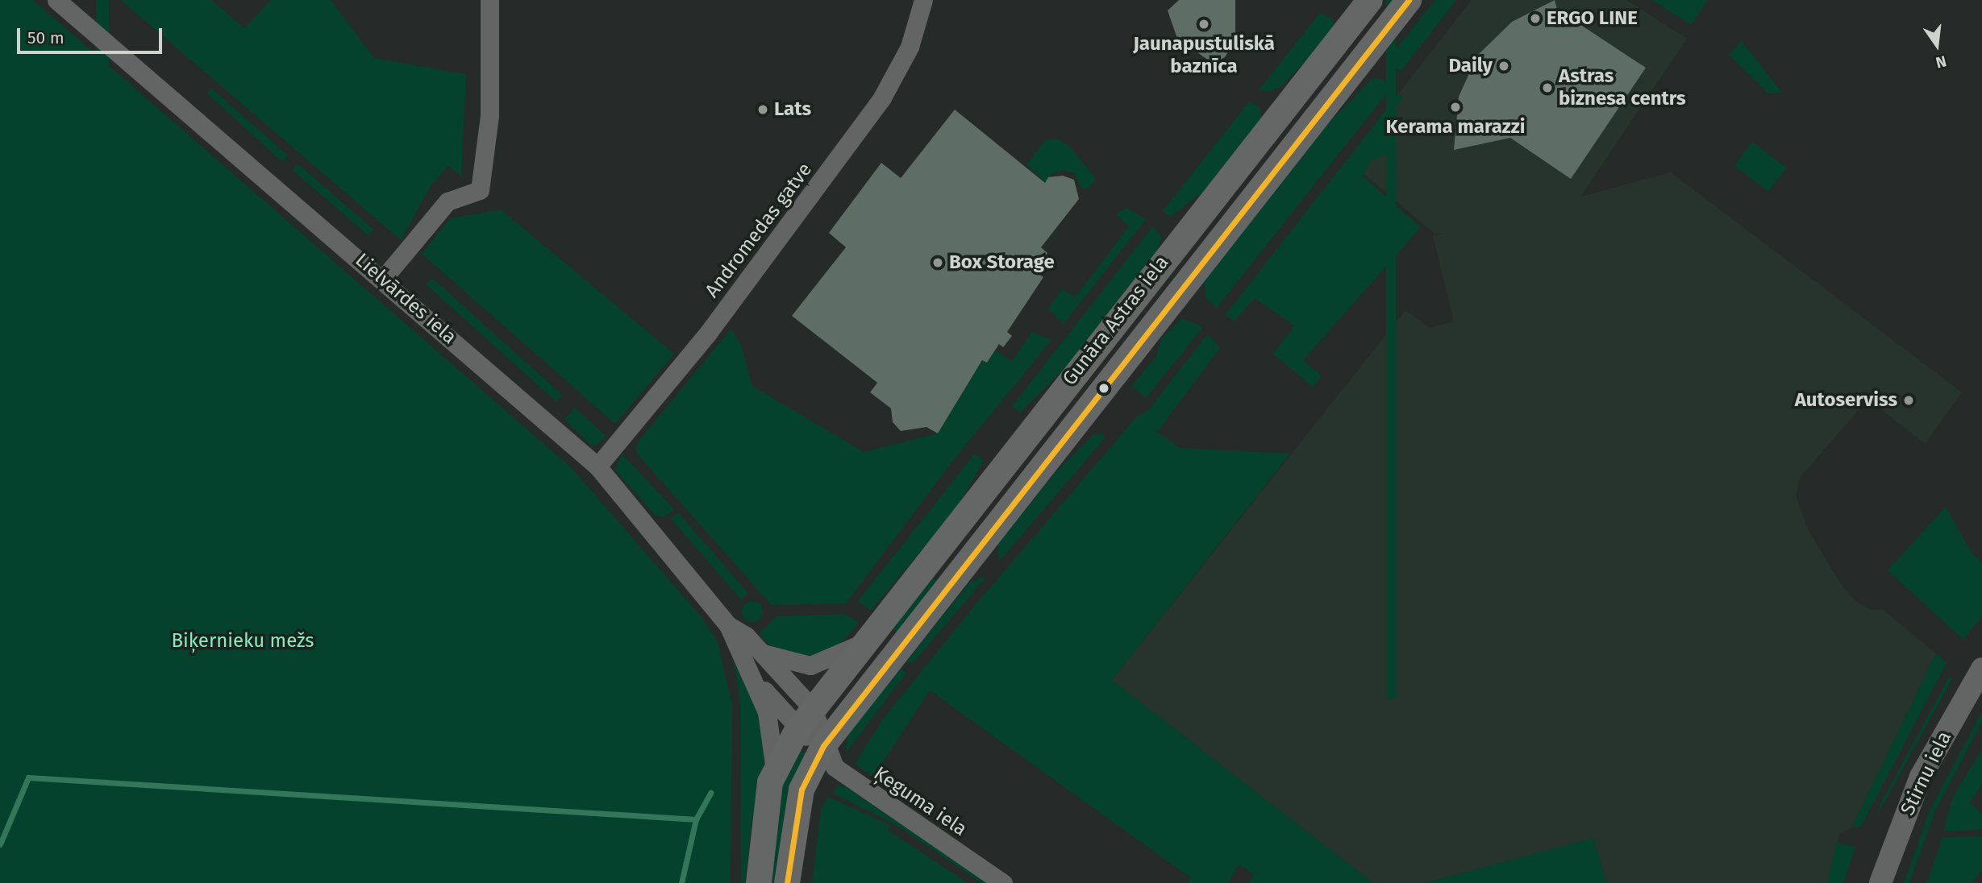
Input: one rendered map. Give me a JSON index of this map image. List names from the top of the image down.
{
  "streets": {
    "main road": ["Lielvārdes iela", "Gunāra Astras iela"],
    "street": ["Andromedas gatve", "Stirnu iela", "Ķeguma iela"]
  },
  "crossings": [
    ["Andromedas gatve", "Lielvārdes iela"],
    ["Lielvārdes iela", "Gunāra Astras iela"],
    ["Lielvārdes iela", "Ķeguma iela"],
    ["Gunāra Astras iela", "Ķeguma iela"]
  ],
  "parks": ["Biķernieku mežs"],
  "places": [
    "ERGO LINE",
    "Jaunapustuliskā baznīca",
    "Daily",
    "Astras biznesa centrs",
    "Kerama marazzi",
    "Lats",
    "Box Storage",
    "Autoserviss"
  ],
  "scale_bar": "50 m",
  "north": "bottom"
}
